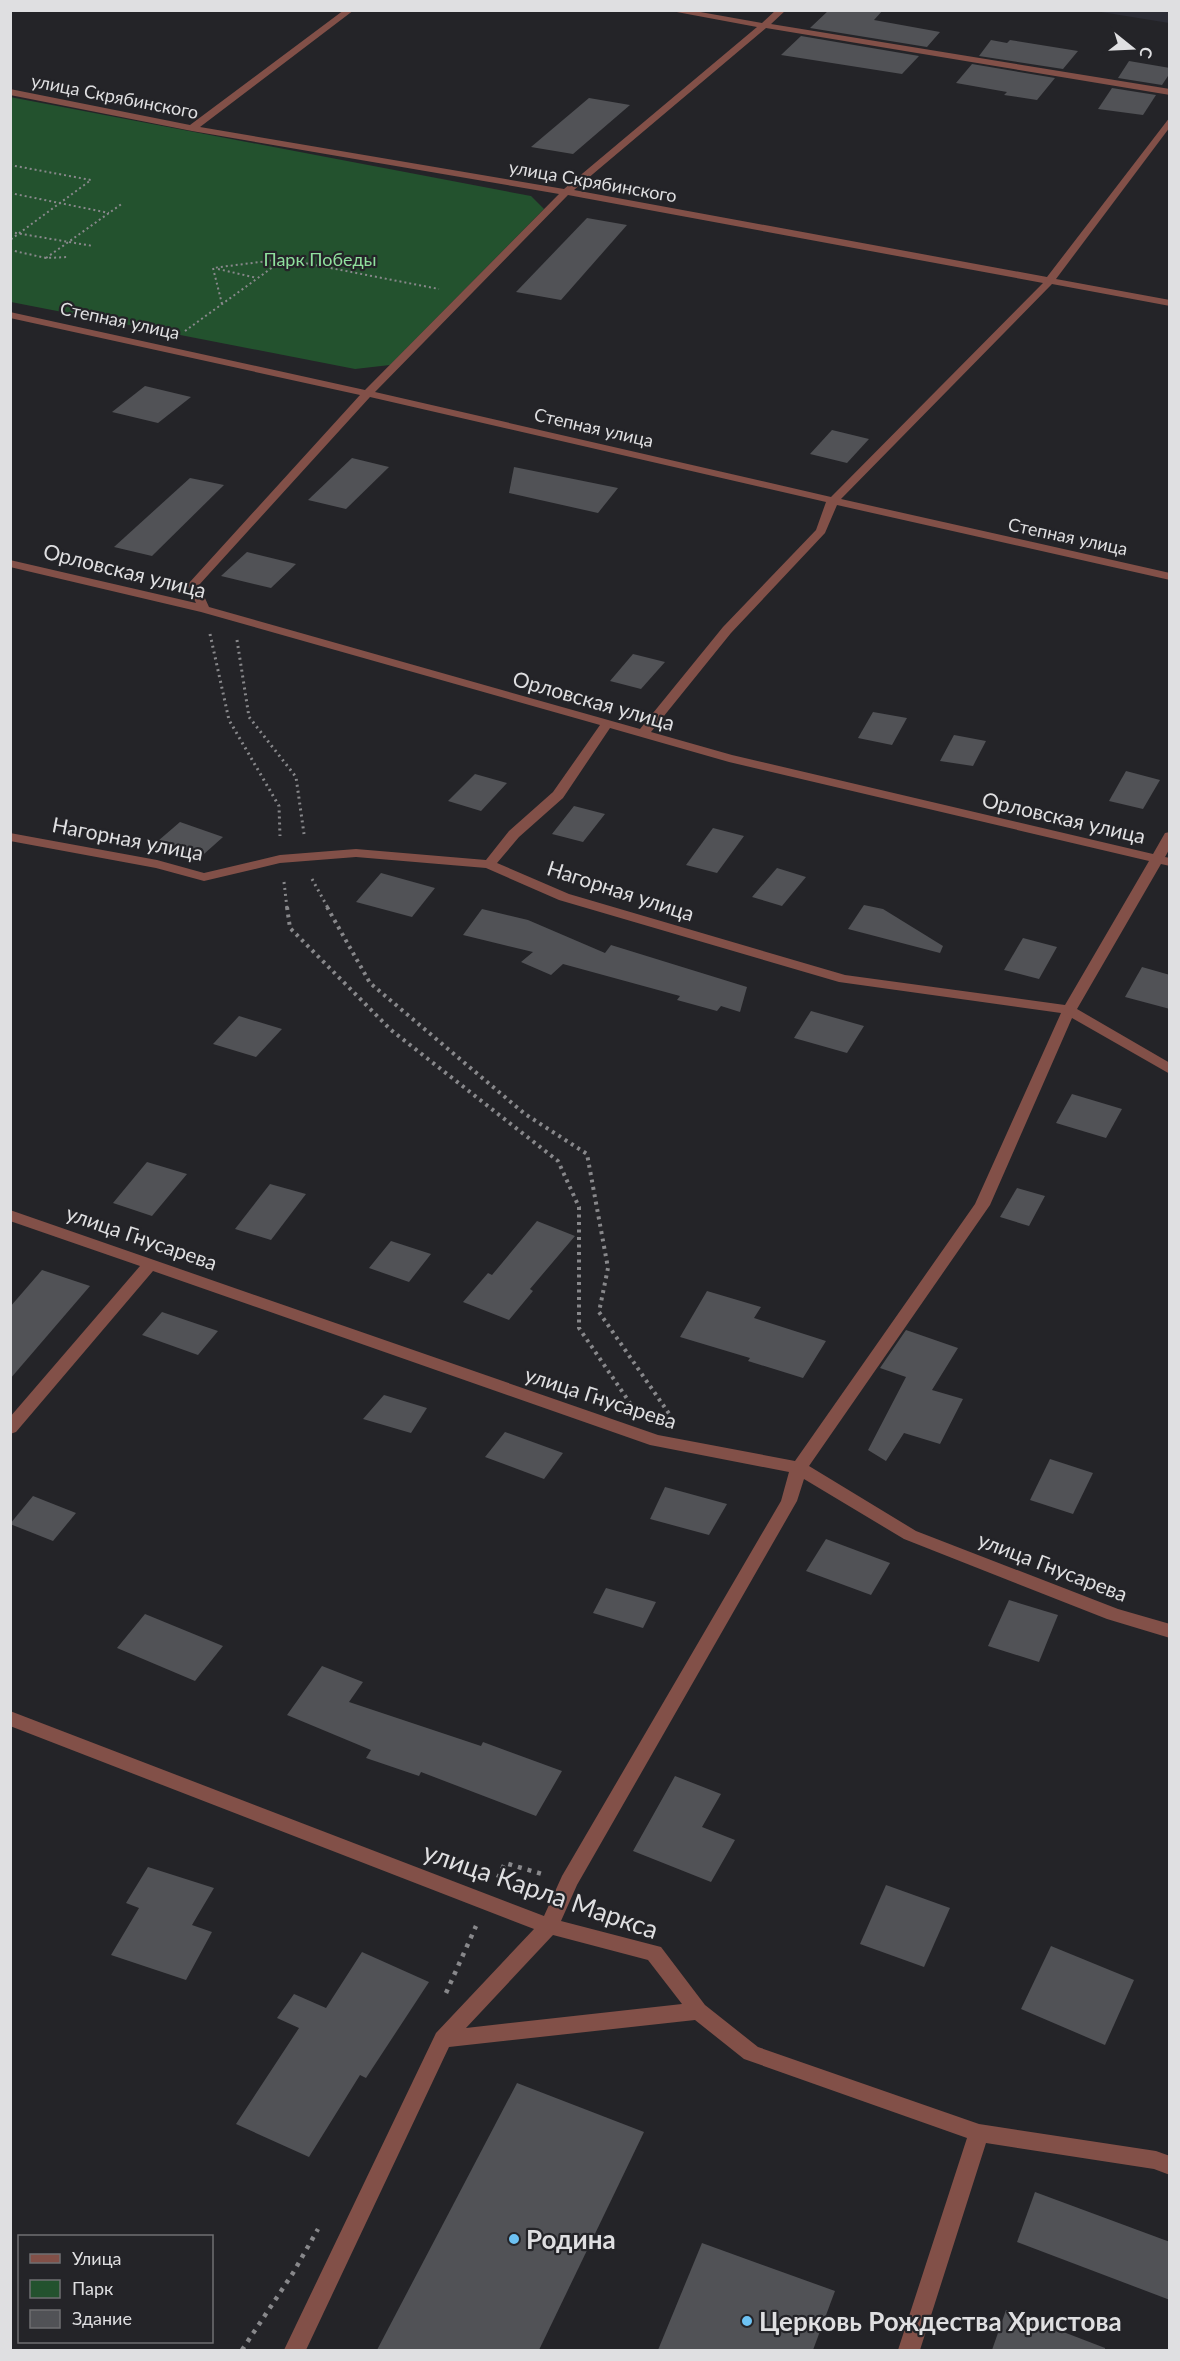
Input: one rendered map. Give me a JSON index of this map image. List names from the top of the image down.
{
  "streets": {
    "street": [
      "улица Скрябинского",
      "Степная улица",
      "Орловская улица",
      "Нагорная улица",
      "улица Гнусарева",
      "улица Карла Маркса"
    ]
  },
  "parks": ["Парк Победы"],
  "places": ["Родина", "Церковь Рождества Христова"],
  "legend": ["Улица", "Парк", "Здание"],
  "north": "right"
}
